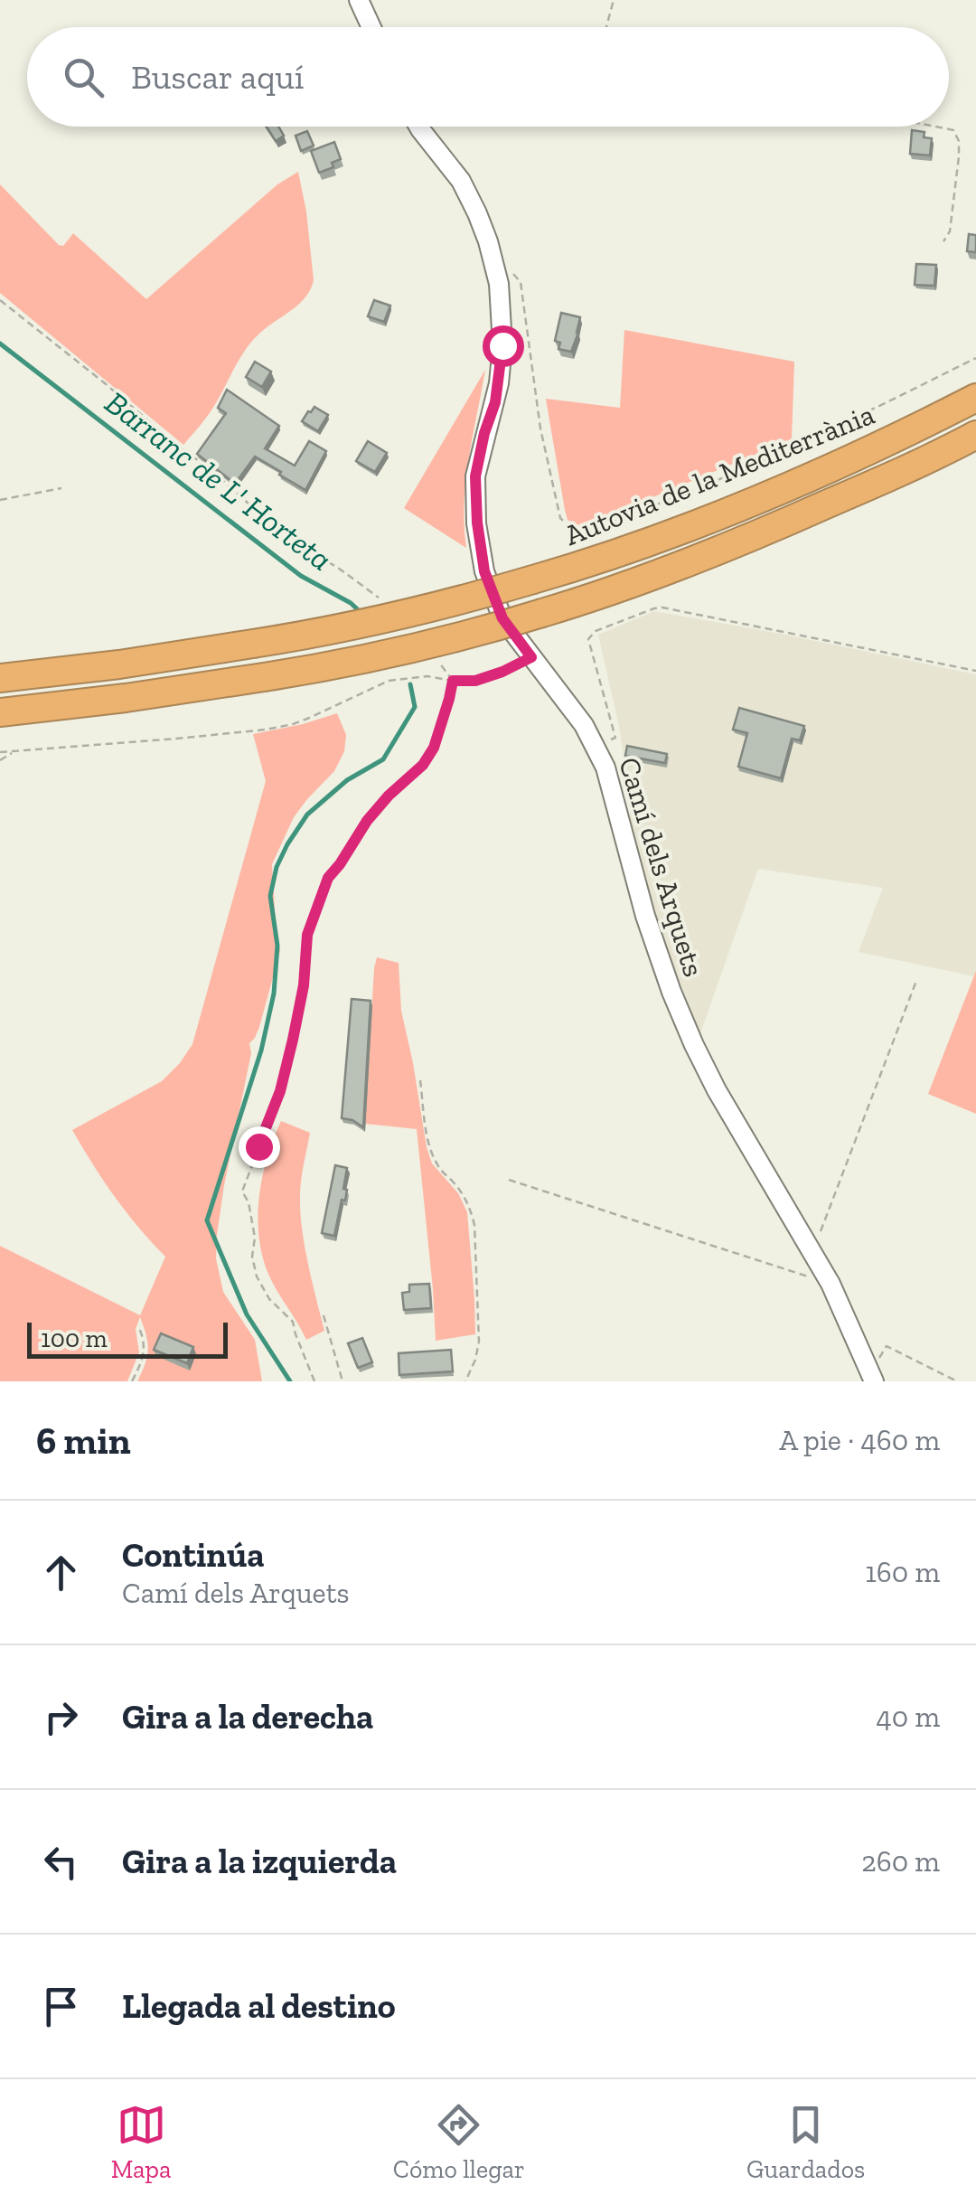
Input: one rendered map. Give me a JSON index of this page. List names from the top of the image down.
{
  "streets": {
    "highway": ["Autovia de la Mediterrània"],
    "street": ["Camí dels Arquets"]
  },
  "water": ["Barranc de L' Horteta"],
  "scale_bar": "100 m",
  "page": {
    "search": "Buscar aquí",
    "scale": "100 m",
    "heading": ["6 min", "A pie · 460 m"],
    "list": [
      ["Continúa", "Camí dels Arquets", "160 m"],
      ["Gira a la derecha", "40 m"],
      ["Gira a la izquierda", "260 m"],
      "Llegada al destino"
    ],
    "nav": ["Mapa", "Cómo llegar", "Guardados"]
  }
}
